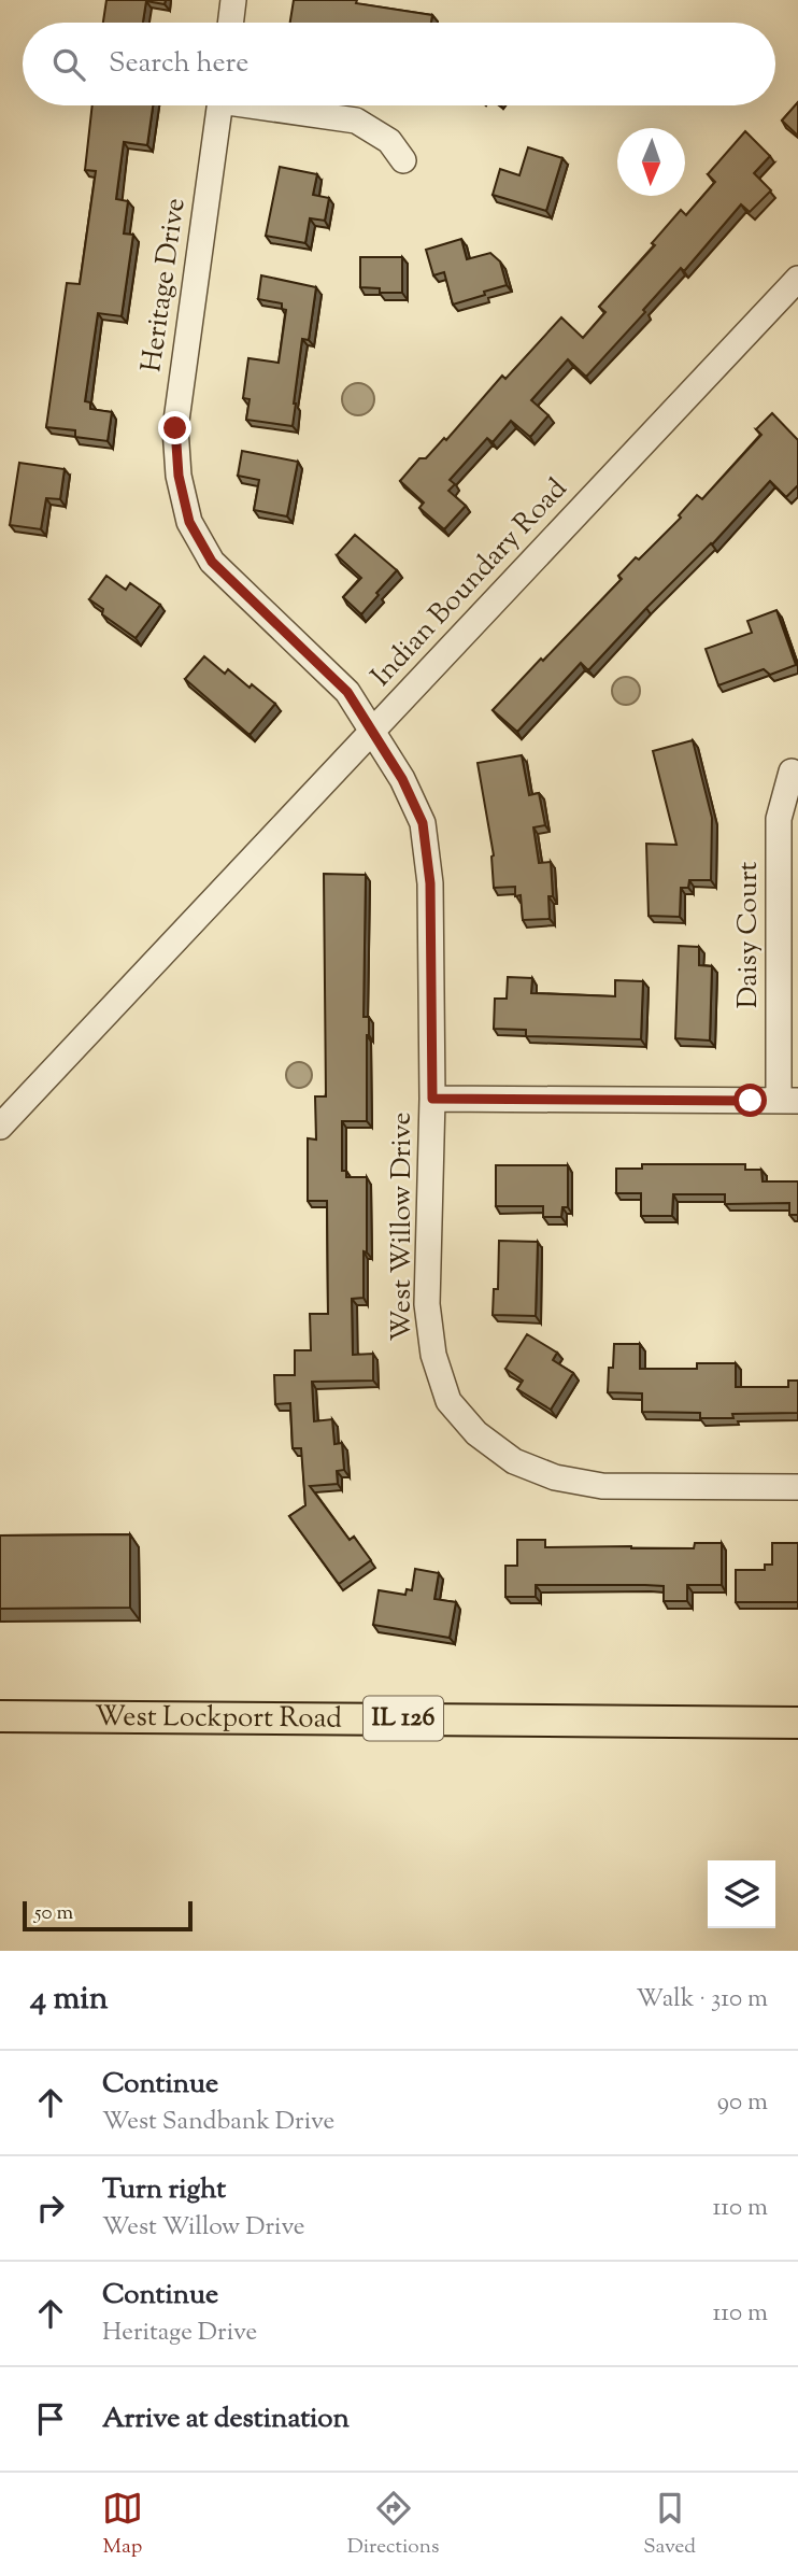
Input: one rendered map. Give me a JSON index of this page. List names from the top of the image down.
{
  "streets": {
    "main road": ["West Lockport Road", "IL 126"],
    "street": [
      "Heritage Drive",
      "Indian Boundary Road",
      "Daisy Court",
      "West Willow Drive"
    ]
  },
  "crossings": [
    ["Heritage Drive", "Indian Boundary Road"],
    ["Heritage Drive", "West Willow Drive"],
    ["Indian Boundary Road", "West Willow Drive"]
  ],
  "scale_bar": "50 m",
  "north": "bottom",
  "page": {
    "search": "Search here",
    "scale": "50 m",
    "heading": ["4 min", "Walk · 310 m"],
    "list": [
      ["Continue", "West Sandbank Drive", "90 m"],
      ["Turn right", "West Willow Drive", "110 m"],
      ["Continue", "Heritage Drive", "110 m"],
      "Arrive at destination"
    ],
    "nav": ["Map", "Directions", "Saved"]
  }
}
